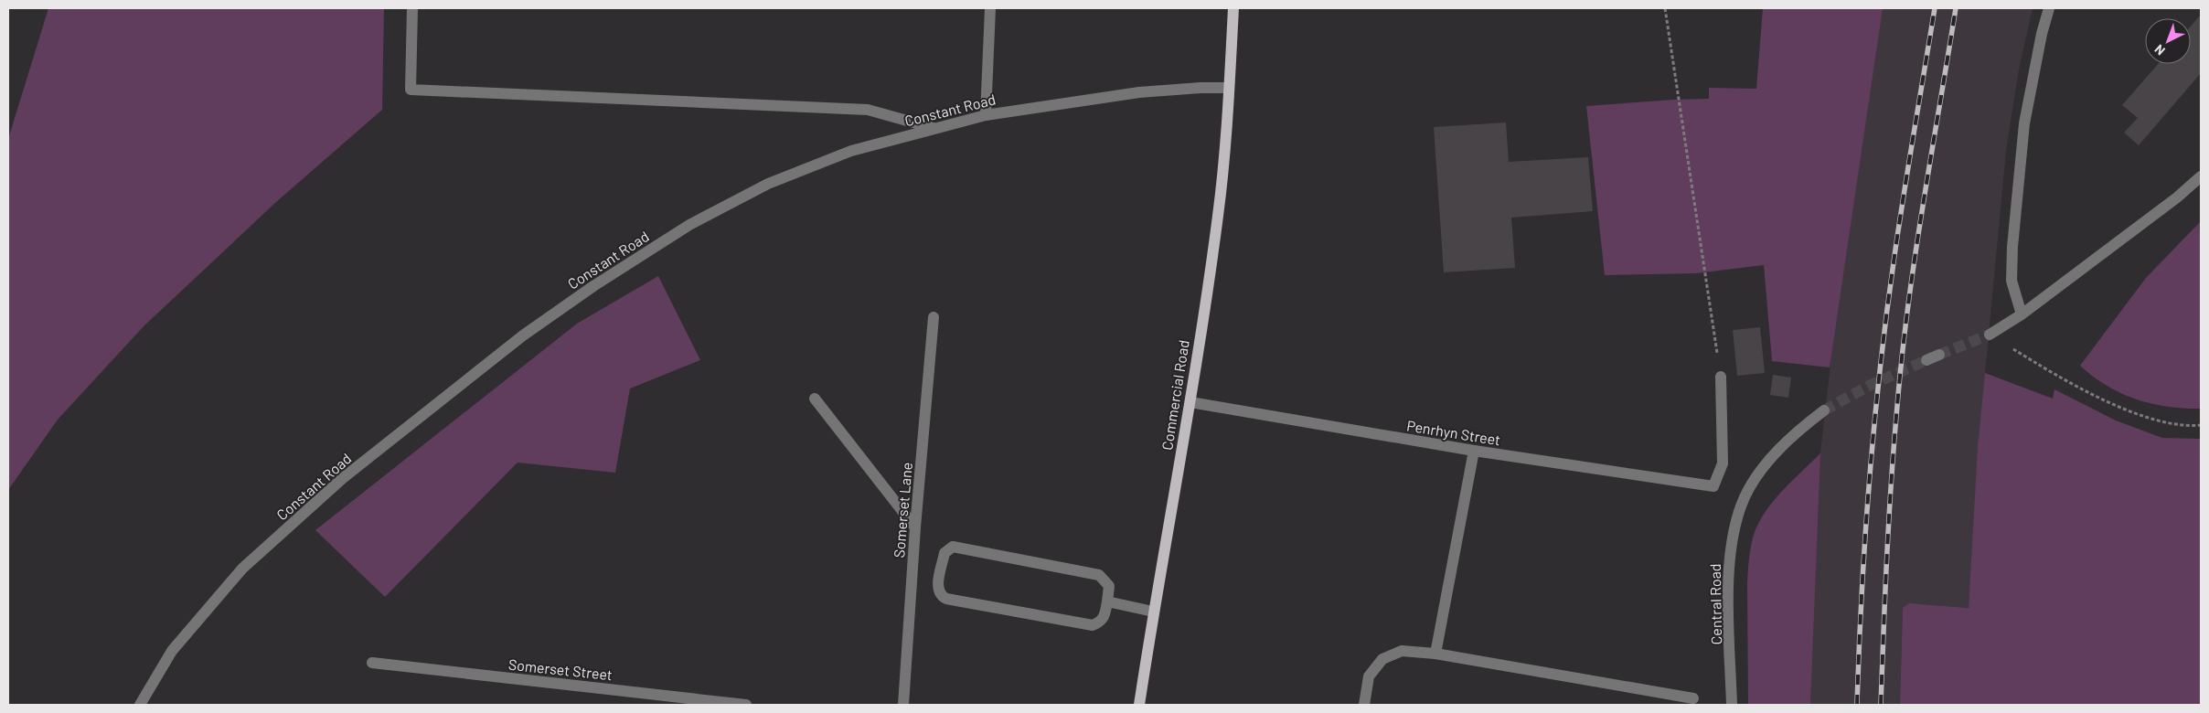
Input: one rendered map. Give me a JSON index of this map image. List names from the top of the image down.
{
  "streets": {
    "main road": ["Commercial Road"],
    "street": [
      "Constant Road",
      "Penrhyn Street",
      "Somerset Lane",
      "Central Road",
      "Somerset Street"
    ]
  },
  "crossings": [
    ["Constant Road", "Commercial Road"],
    ["Commercial Road", "Penrhyn Street"]
  ],
  "north": "bottom left"
}
